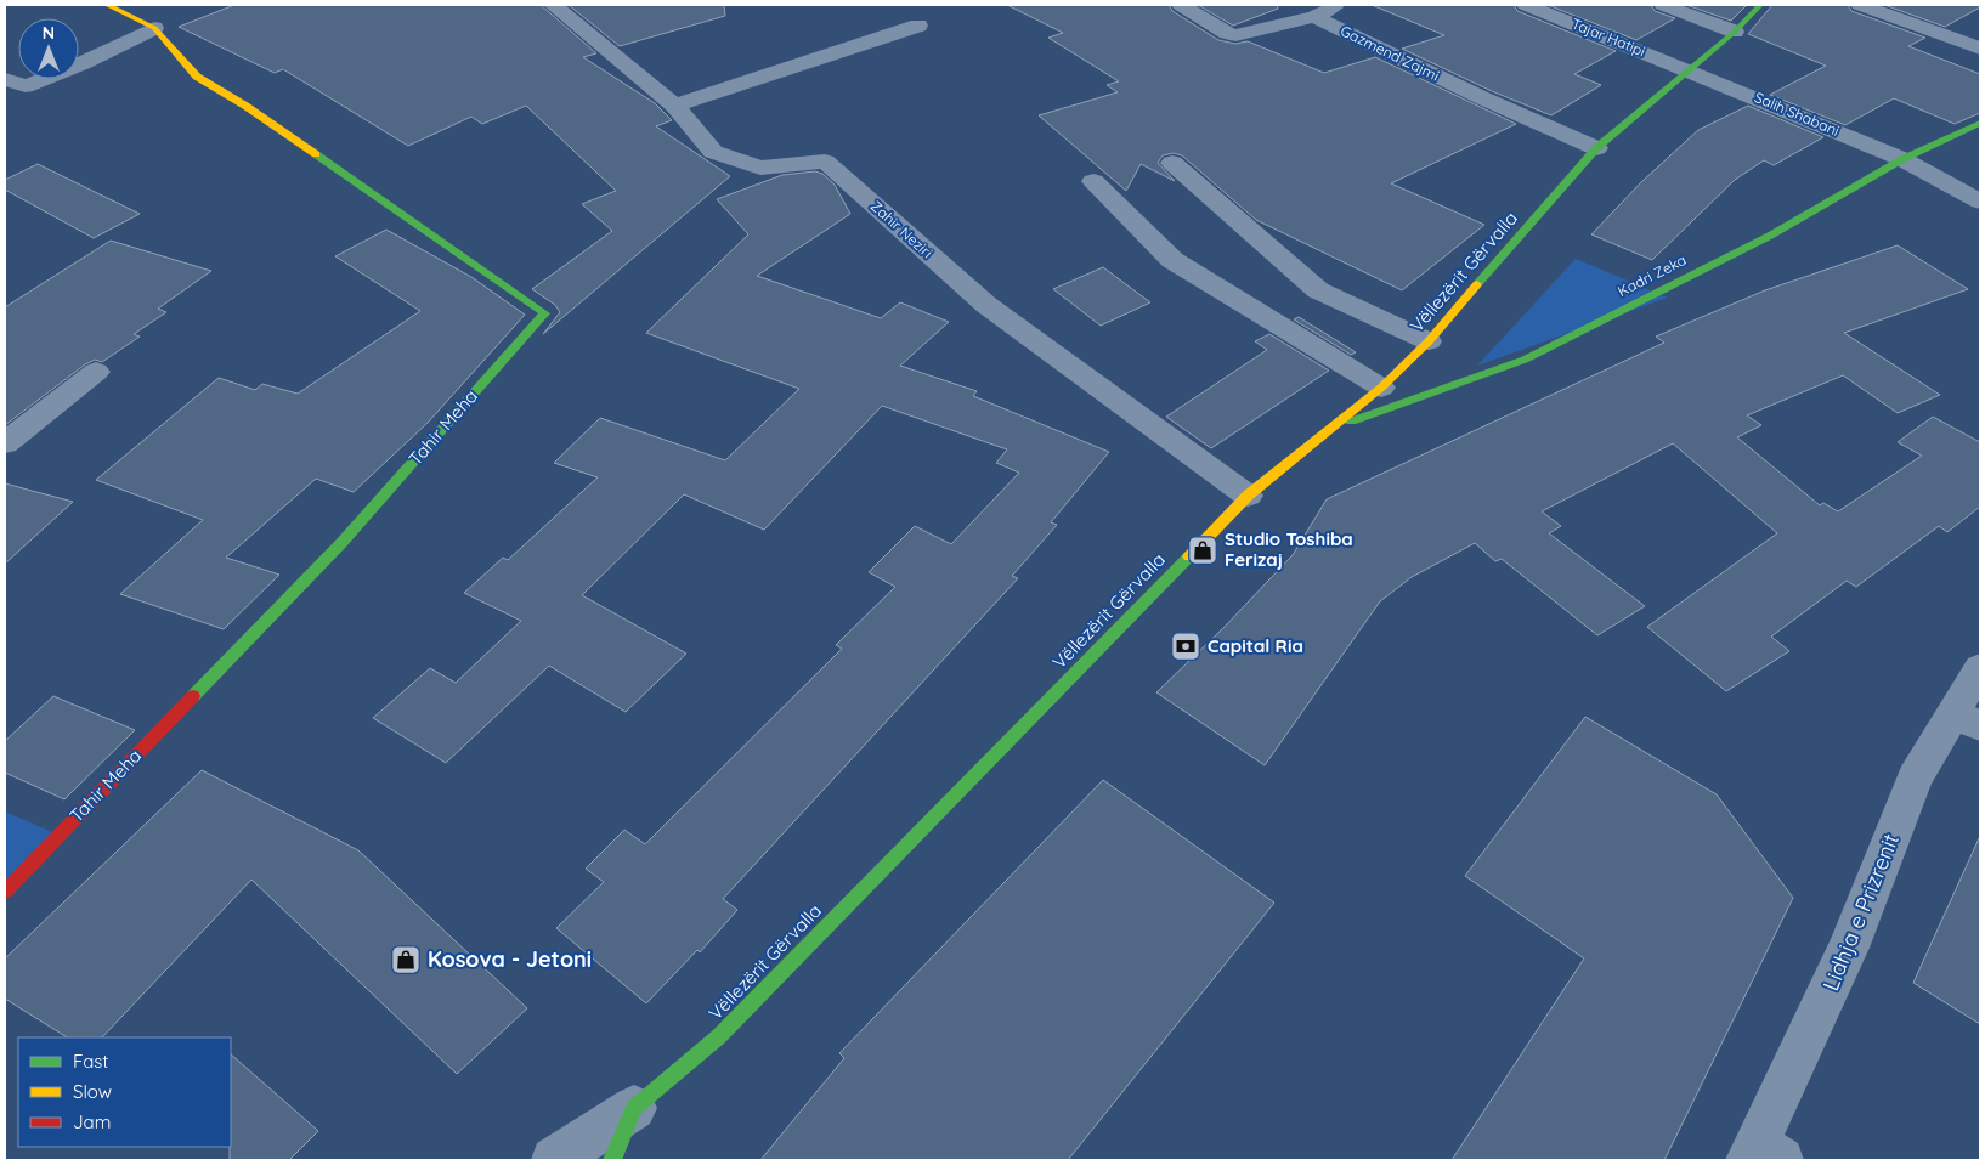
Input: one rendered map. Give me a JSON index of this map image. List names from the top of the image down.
{
  "streets": {
    "street": [
      "Tajar Hatipi",
      "Gazmend Zajmi",
      "Salih Shabani",
      "Zahir Neziri",
      "Vëllezërit Gërvalla",
      "Kadri Zeka",
      "Tahir Meha",
      "Lidhja e Prizrenit"
    ]
  },
  "crossings": [
    ["Tajar Hatipi", "Salih Shabani"],
    ["Tajar Hatipi", "Vëllezërit Gërvalla"],
    ["Gazmend Zajmi", "Vëllezërit Gërvalla"],
    ["Salih Shabani", "Vëllezërit Gërvalla"],
    ["Salih Shabani", "Kadri Zeka"],
    ["Zahir Neziri", "Vëllezërit Gërvalla"],
    ["Vëllezërit Gërvalla", "Kadri Zeka"]
  ],
  "places": {
    "shop": ["Studio Toshiba Ferizaj", "Kosova - Jetoni"],
    "bank": ["Capital Ria"]
  },
  "legend": ["Fast", "Slow", "Jam"],
  "north": "top"
}
